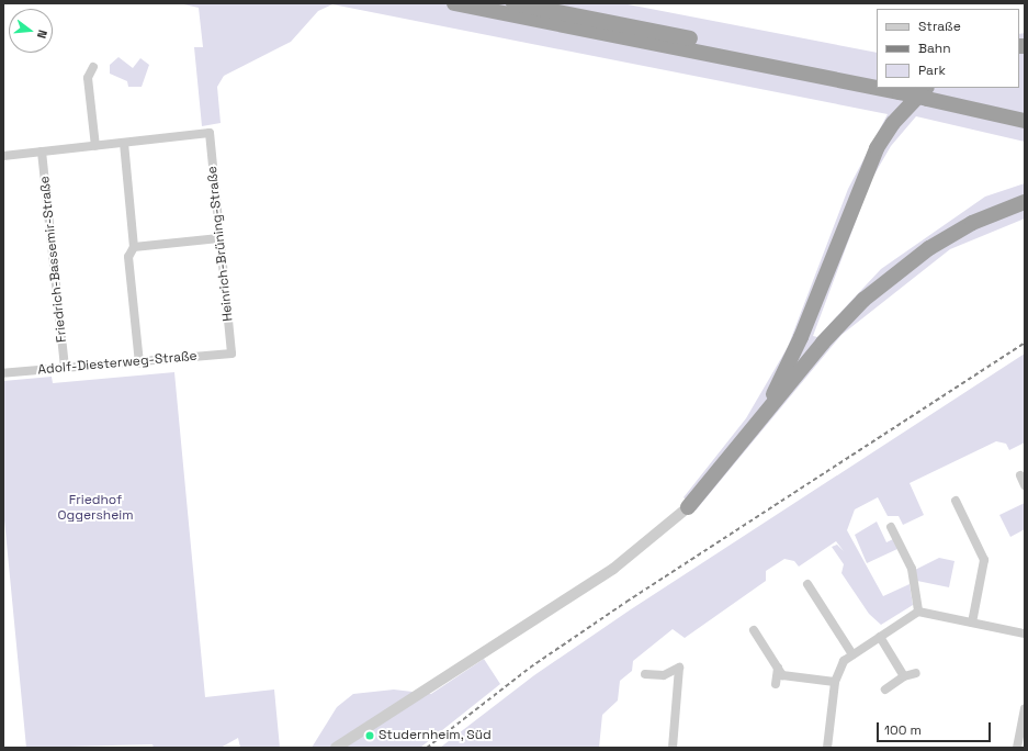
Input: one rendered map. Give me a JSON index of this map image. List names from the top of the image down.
{
  "streets": {
    "street": ["Heinrich-Brüning-Straße", "Friedrich-Bassemir-Straße", "Adolf-Diesterweg-Straße"]
  },
  "crossings": [
    ["Heinrich-Brüning-Straße", "Adolf-Diesterweg-Straße"],
    ["Friedrich-Bassemir-Straße", "Adolf-Diesterweg-Straße"]
  ],
  "parks": ["Friedhof Oggersheim"],
  "places": ["Studernheim, Süd"],
  "legend": ["Straße", "Bahn", "Park"],
  "scale_bar": "100 m",
  "north": "right"
}
